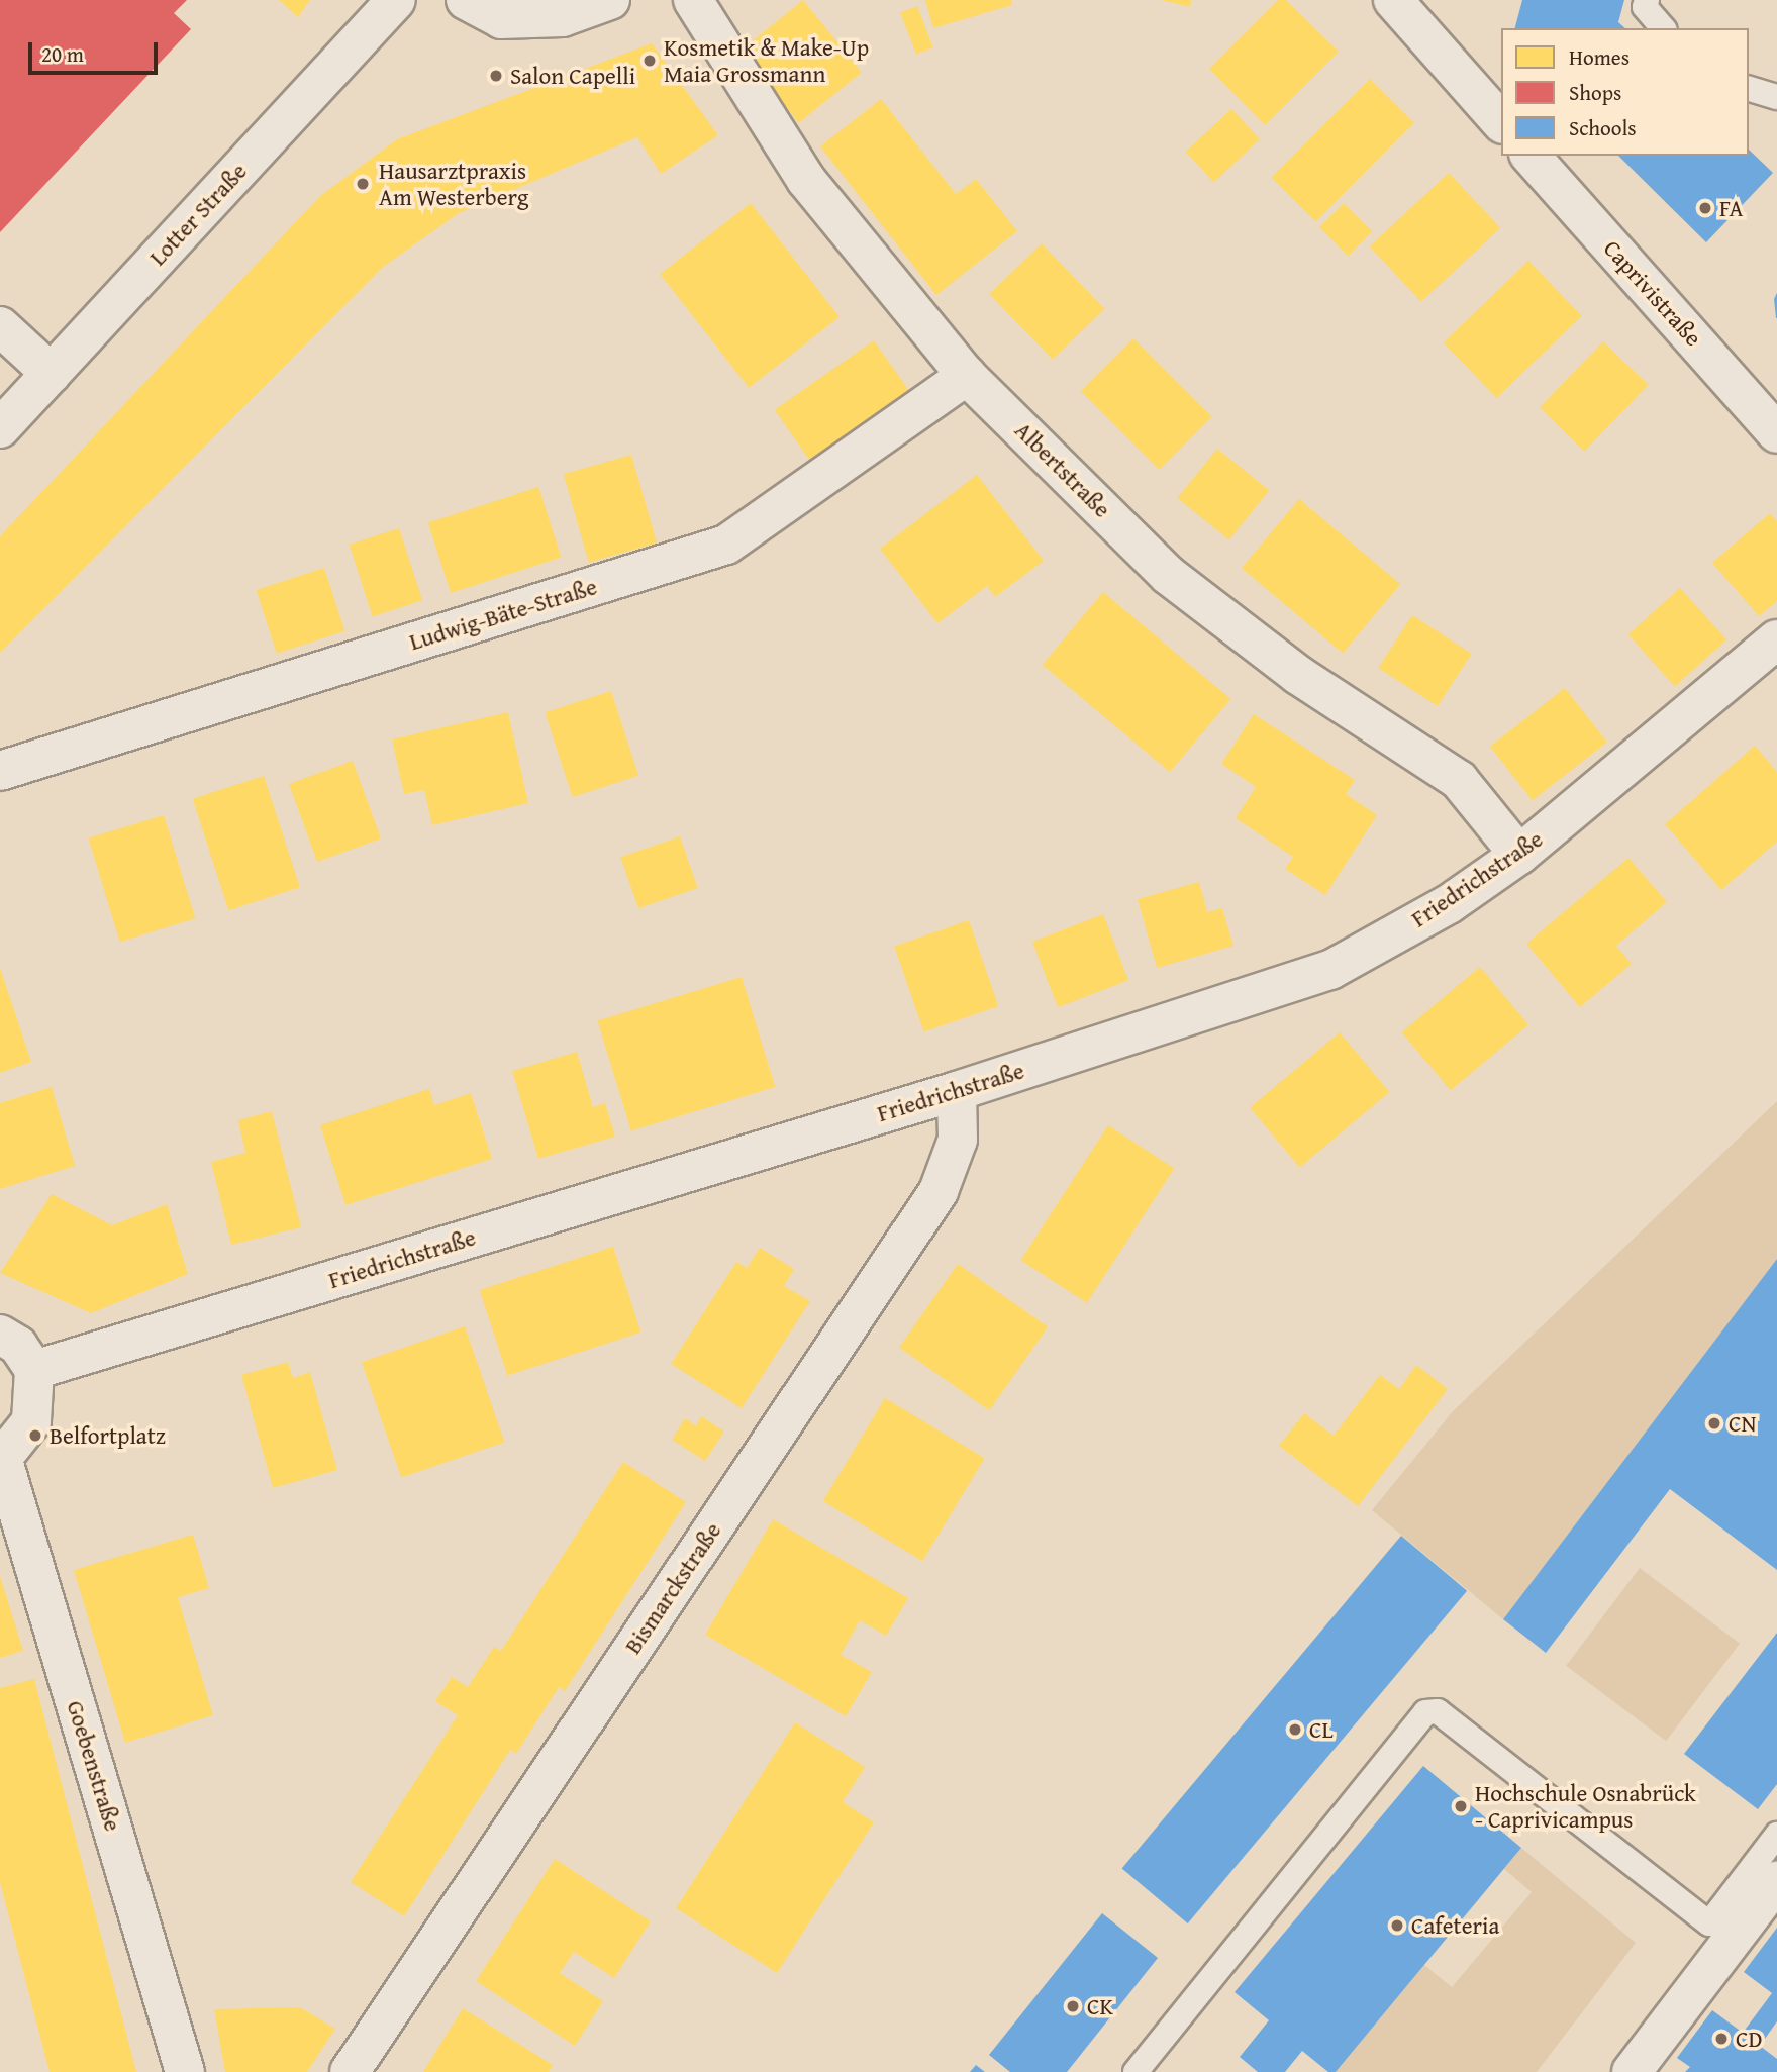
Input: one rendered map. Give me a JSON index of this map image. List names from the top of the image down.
{
  "streets": {
    "street": [
      "Lotter Straße",
      "Caprivistraße",
      "Albertstraße",
      "Ludwig-Bäte-Straße",
      "Friedrichstraße",
      "Bismarckstraße",
      "Goebenstraße"
    ]
  },
  "crossings": [
    ["Albertstraße", "Ludwig-Bäte-Straße"],
    ["Albertstraße", "Friedrichstraße"],
    ["Friedrichstraße", "Bismarckstraße"]
  ],
  "places": [
    "Kosmetik & Make-Up Maia Grossmann",
    "Salon Capelli",
    "Hausarztpraxis Am Westerberg",
    "FA",
    "CN",
    "Belfortplatz",
    "CL",
    "Hochschule Osnabrück - Caprivicampus",
    "Cafeteria",
    "CK",
    "CD"
  ],
  "legend": ["Homes", "Shops", "Schools"],
  "scale_bar": "20 m"
}
